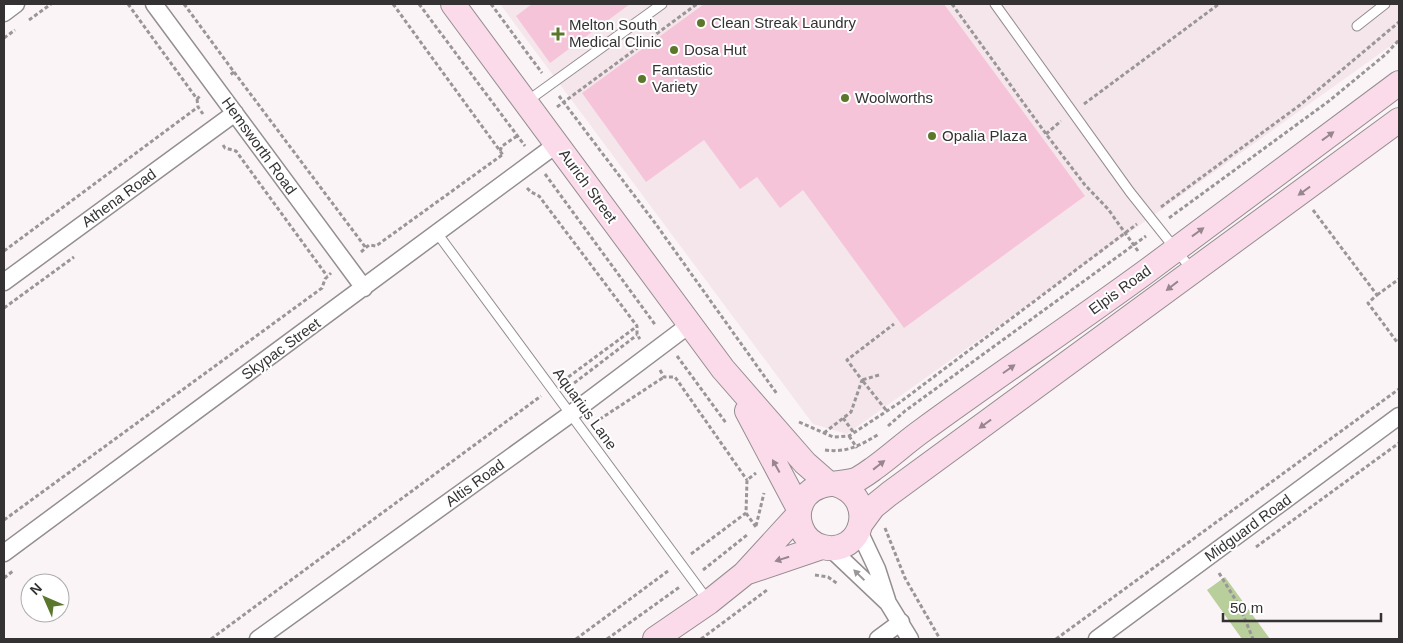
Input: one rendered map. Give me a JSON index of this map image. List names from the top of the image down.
{
  "streets": {
    "street": [
      "Hemsworth Road",
      "Aurich Street",
      "Athena Road",
      "Elpis Road",
      "Skypac Street",
      "Altis Road",
      "Midguard Road"
    ],
    "lane": ["Aquarius Lane"]
  },
  "crossings": [
    ["Hemsworth Road", "Athena Road"],
    ["Hemsworth Road", "Skypac Street"],
    ["Aurich Street", "Elpis Road"],
    ["Aurich Street", "Skypac Street"],
    ["Aurich Street", "Altis Road"],
    ["Skypac Street", "Aquarius Lane"],
    ["Aquarius Lane", "Altis Road"]
  ],
  "places": {
    "other": [
      "Clean Streak Laundry",
      "Dosa Hut",
      "Fantastic Variety",
      "Woolworths",
      "Opalia Plaza"
    ],
    "health": ["Melton South Medical Clinic"]
  },
  "scale_bar": "50 m",
  "north": "top left"
}
